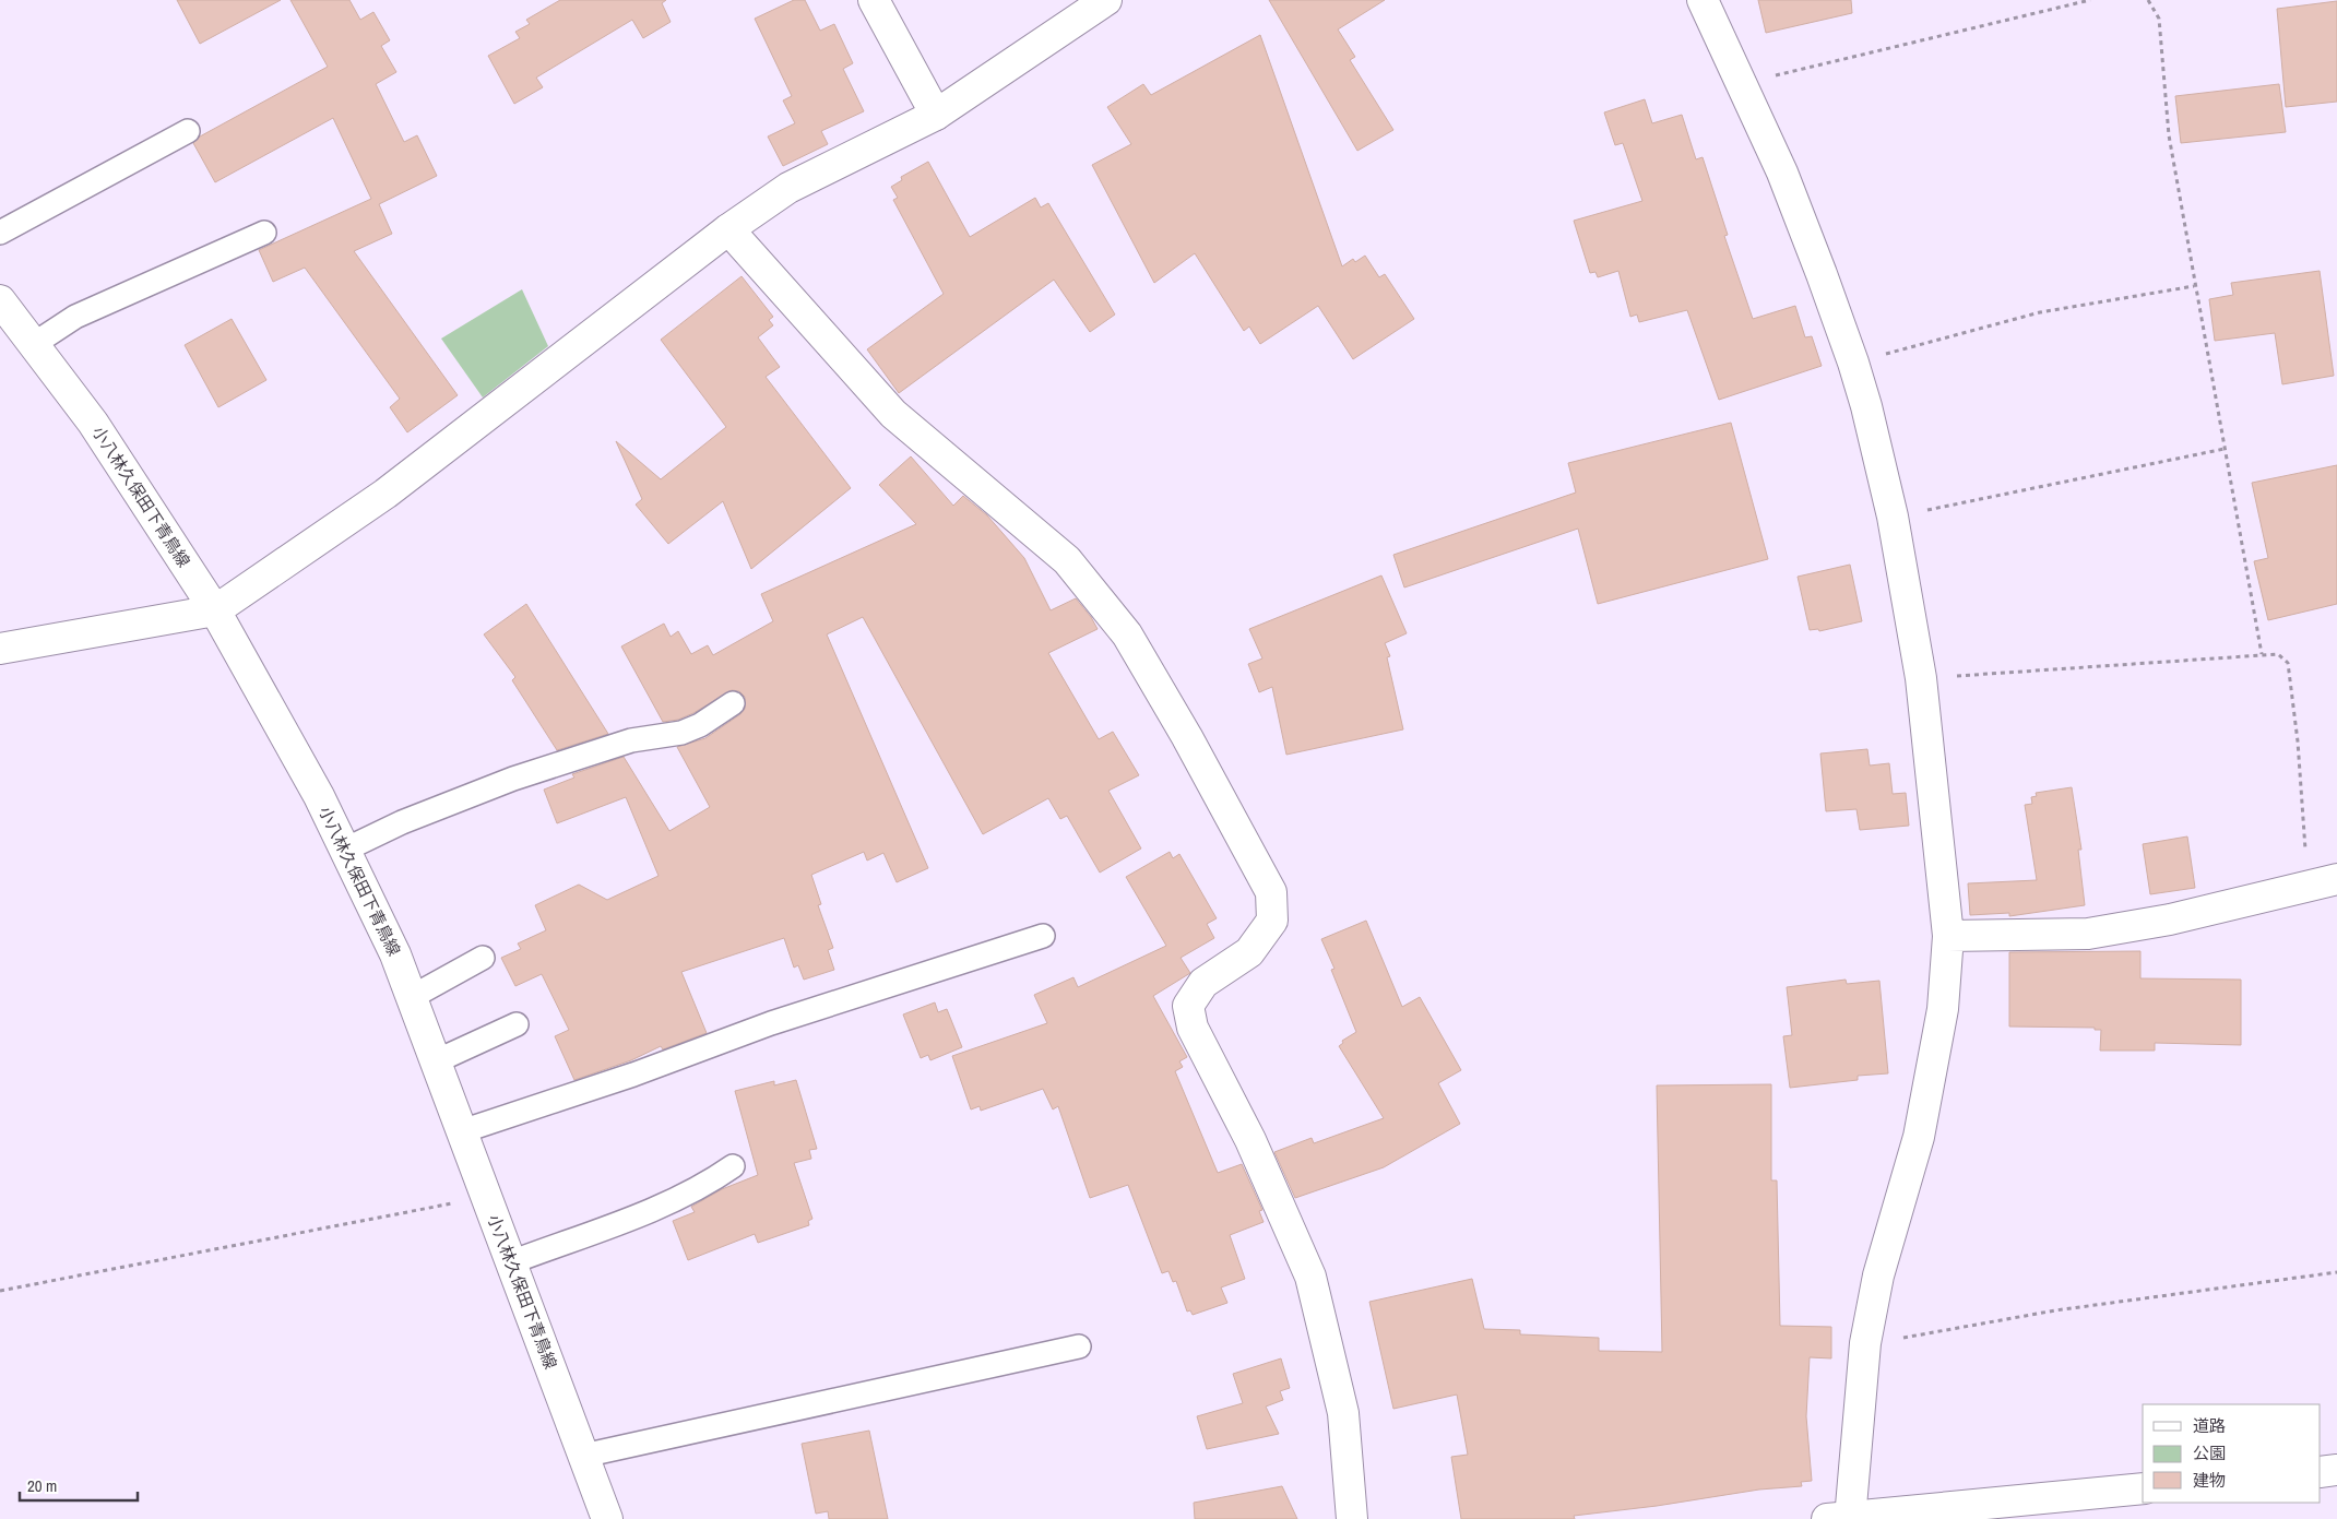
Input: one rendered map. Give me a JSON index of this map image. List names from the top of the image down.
{
  "streets": {
    "street": ["小八林久保田下青鳥線"]
  },
  "legend": ["道路", "公園", "建物"],
  "scale_bar": "20 m"
}
